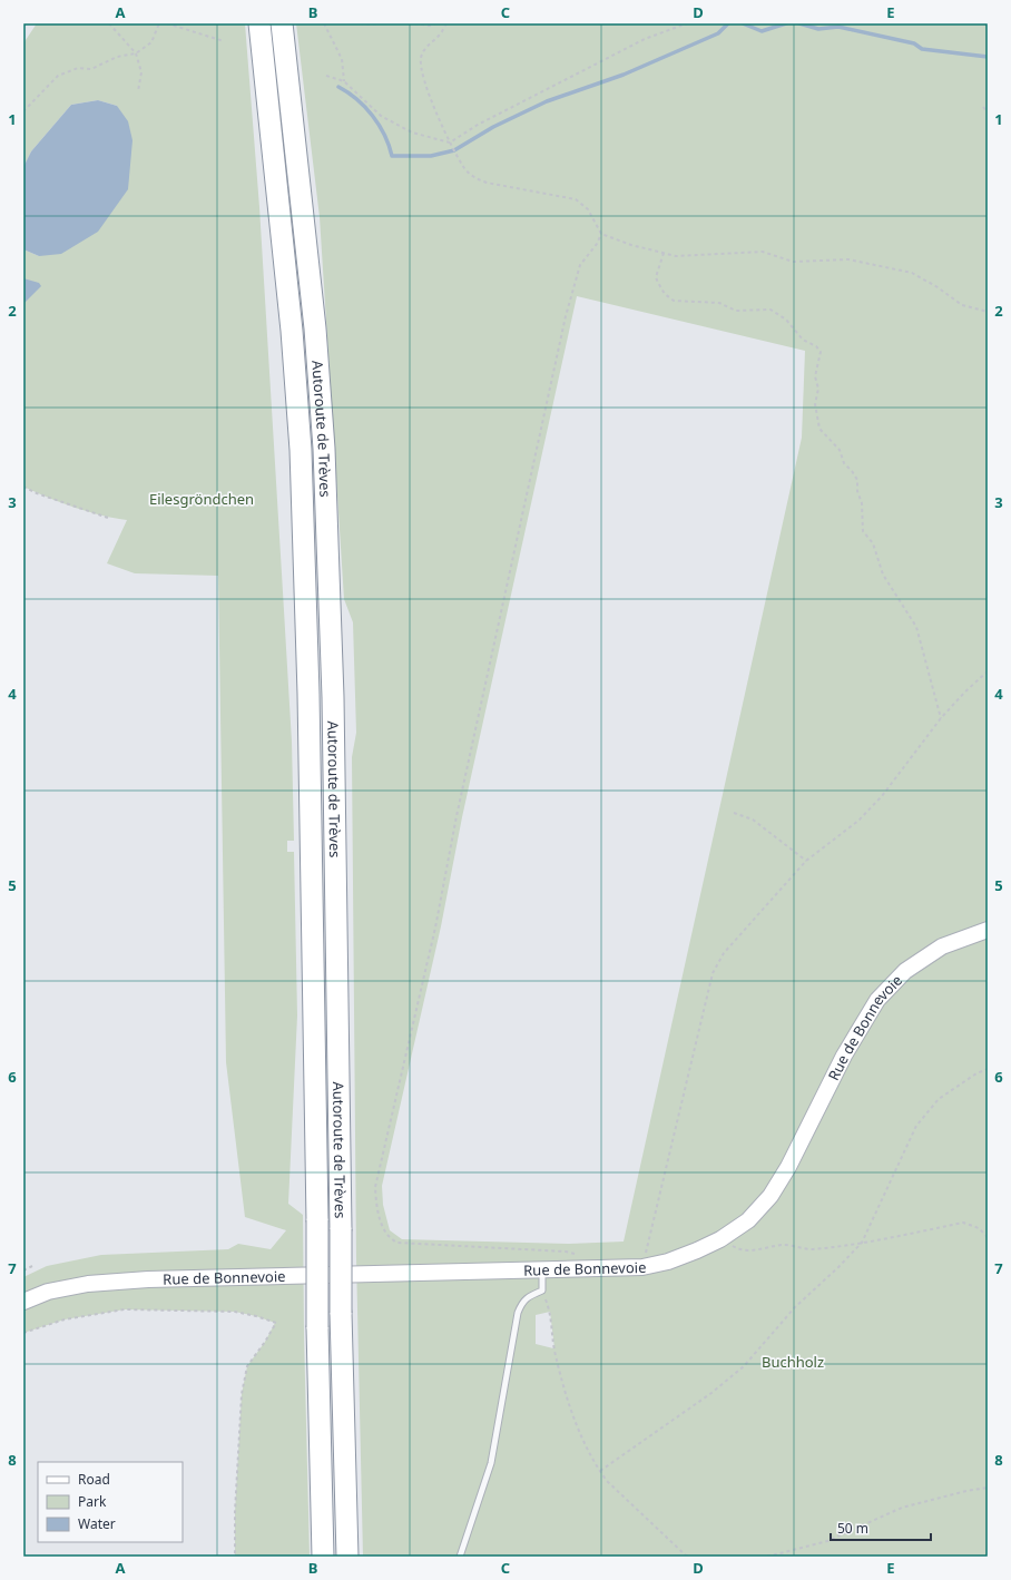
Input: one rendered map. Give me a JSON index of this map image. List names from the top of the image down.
{
  "streets": {
    "highway": ["Autoroute de Trèves"],
    "main road": ["Rue de Bonnevoie"]
  },
  "parks": ["Eilesgröndchen", "Buchholz"],
  "legend": ["Road", "Park", "Water"],
  "scale_bar": "50 m",
  "grid": {
    "columns": [
      "A",
      "B",
      "C",
      "D",
      "E"
    ],
    "rows": [
      "1",
      "2",
      "3",
      "4",
      "5",
      "6",
      "7",
      "8"
    ]
  }
}
